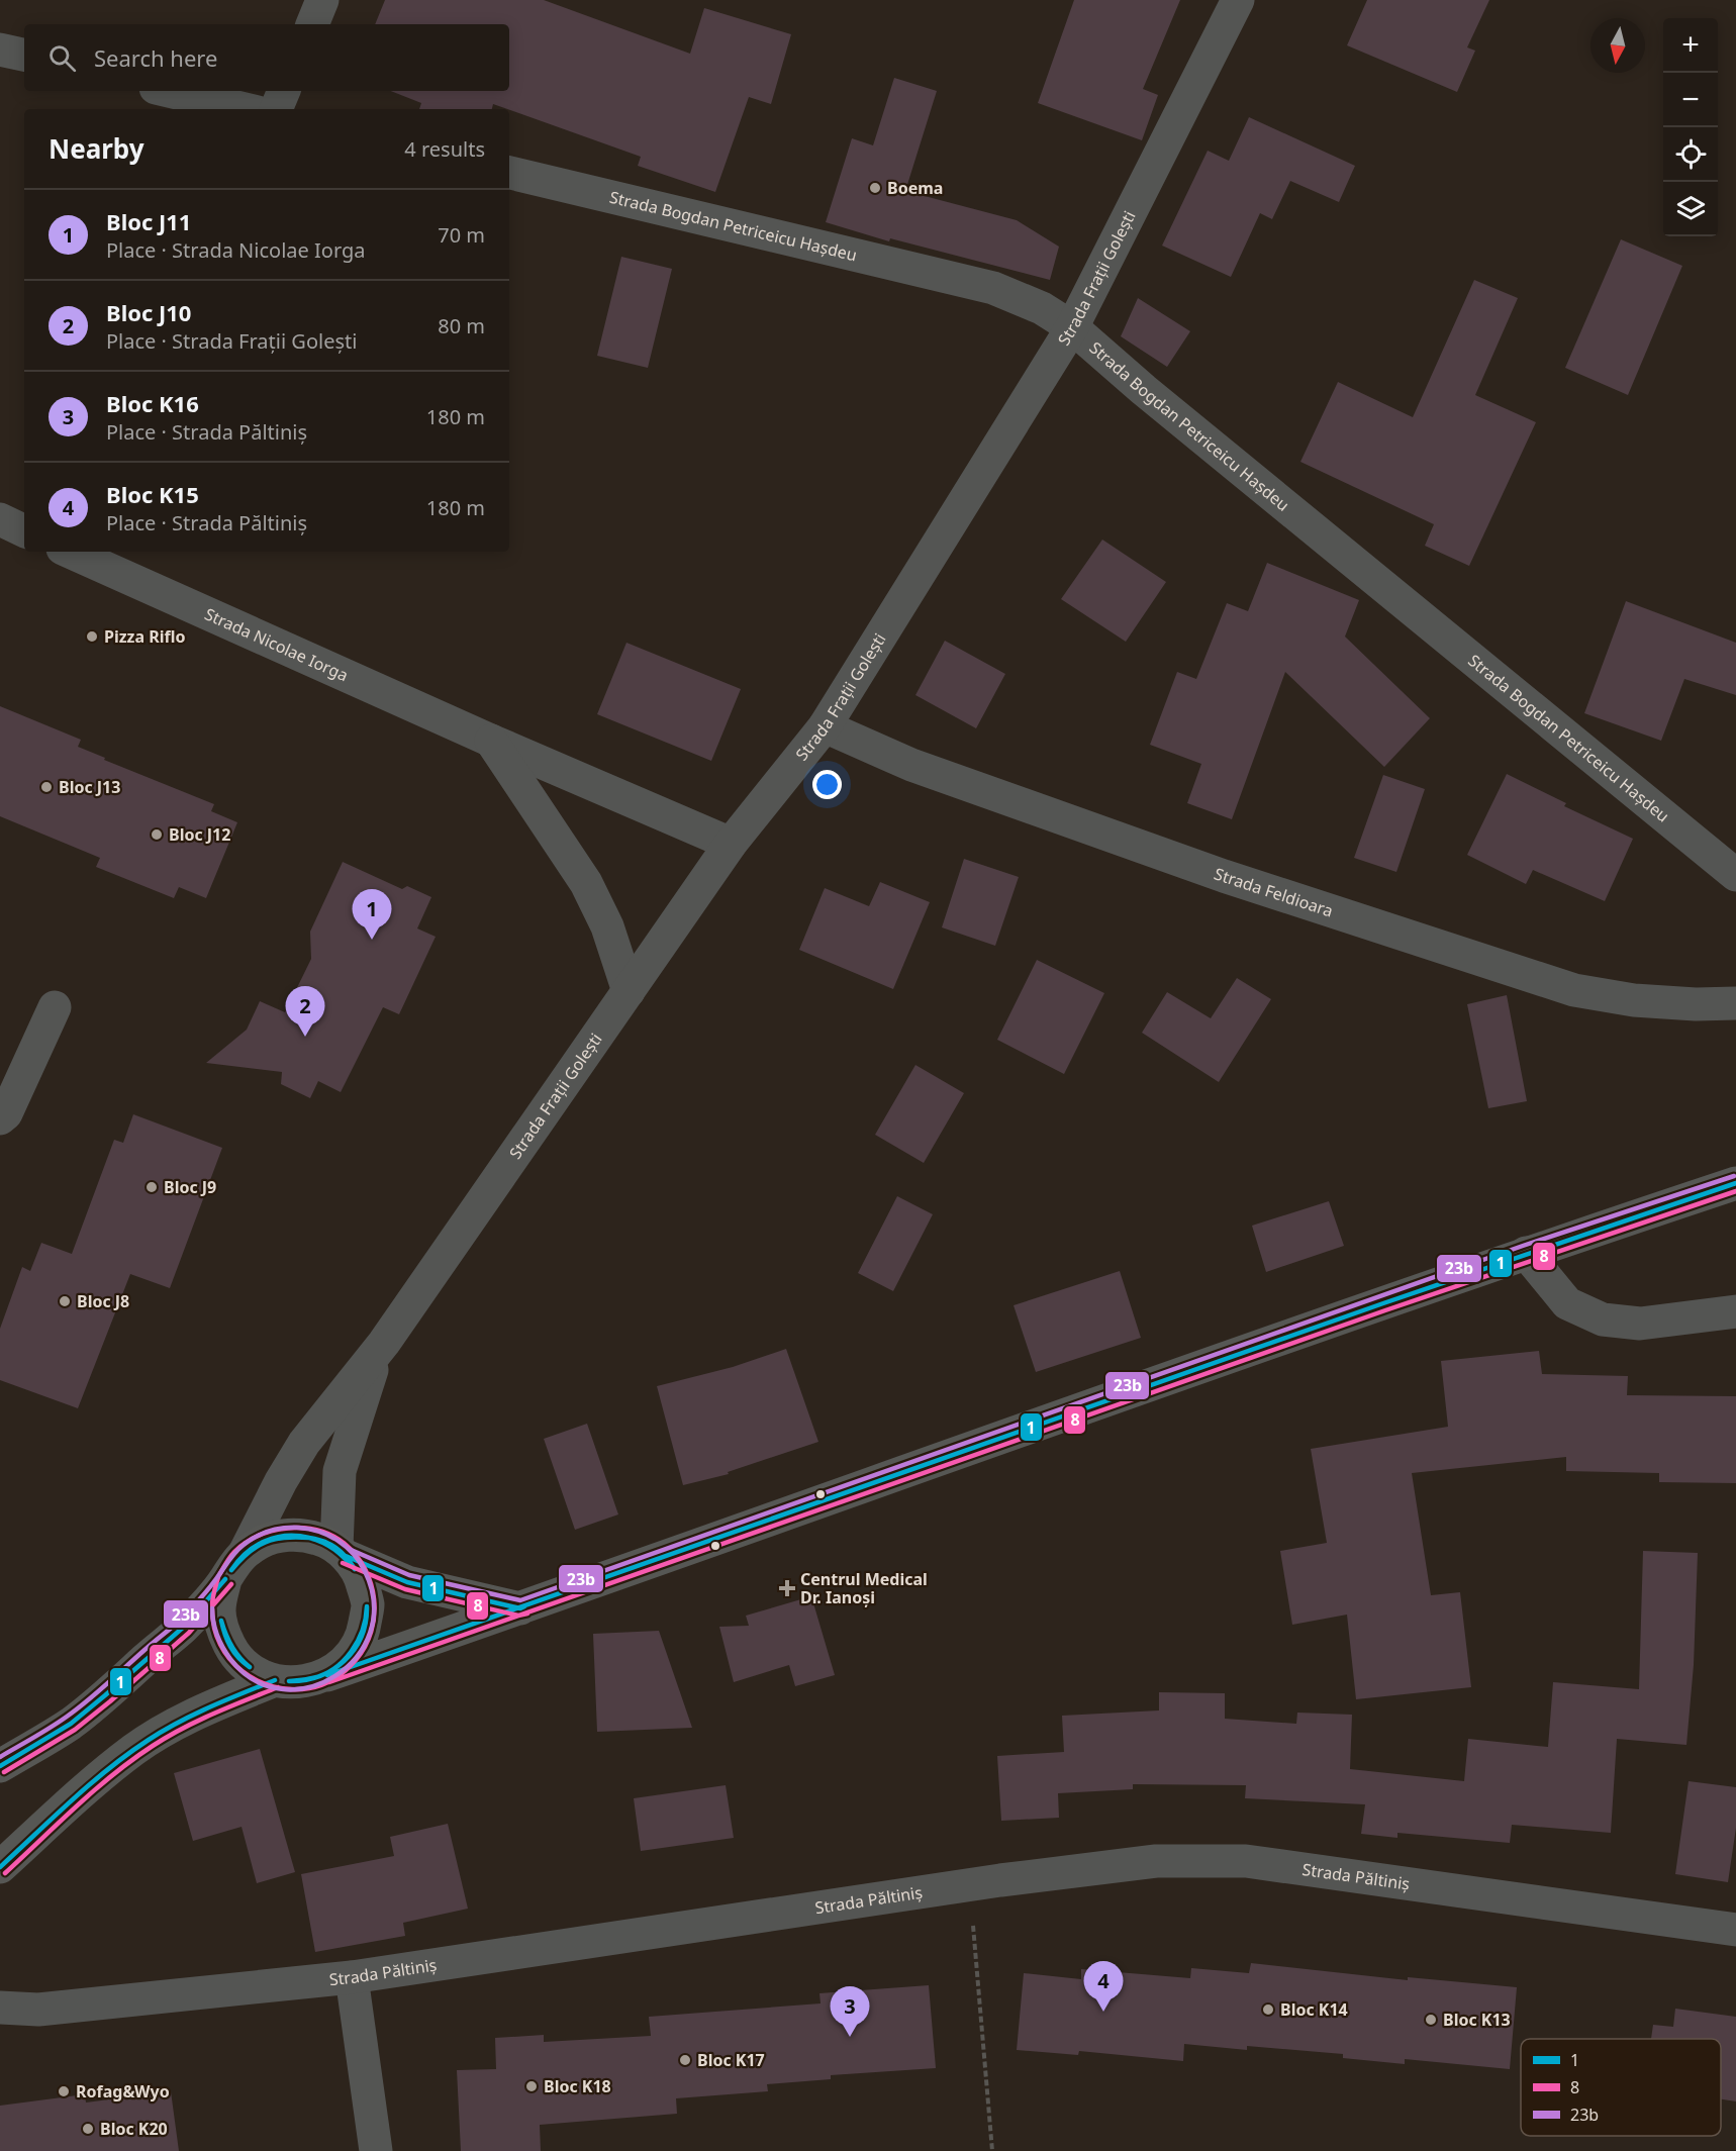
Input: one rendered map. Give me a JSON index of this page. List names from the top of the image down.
{
  "streets": {
    "street": [
      "Strada Bogdan Petriceicu Hașdeu",
      "Strada Frații Golești",
      "Strada Nicolae Iorga",
      "Strada Feldioara",
      "Strada Păltiniș"
    ]
  },
  "crossings": [
    ["Strada Bogdan Petriceicu Hașdeu", "Strada Frații Golești"],
    ["Strada Frații Golești", "Strada Nicolae Iorga"],
    ["Strada Frații Golești", "Strada Feldioara"]
  ],
  "places": {
    "other": [
      "Boema",
      "Pizza Riflo",
      "Bloc J13",
      "Bloc J12",
      "Bloc J9",
      "Bloc J8",
      "Bloc K14",
      "Bloc K13",
      "Bloc K17",
      "Bloc K18",
      "Rofag&Wyo",
      "Bloc K20"
    ],
    "health": ["Centrul Medical Dr. Ianoși"]
  },
  "lines": ["transit line 23b", "transit line 1", "transit line 8"],
  "legend": ["1", "8", "23b"],
  "north": "bottom",
  "page": {
    "map_buttons": ["+", "−"],
    "search": "Search here",
    "heading": ["Nearby", "4 results"],
    "list": [
      {
        "mark": "1",
        "name": "Bloc J11",
        "note": "Place · Strada Nicolae Iorga",
        "value": "70 m"
      },
      {
        "mark": "2",
        "name": "Bloc J10",
        "note": "Place · Strada Frații Golești",
        "value": "80 m"
      },
      {
        "mark": "3",
        "name": "Bloc K16",
        "note": "Place · Strada Păltiniș",
        "value": "180 m"
      },
      {
        "mark": "4",
        "name": "Bloc K15",
        "note": "Place · Strada Păltiniș",
        "value": "180 m"
      }
    ],
    "pins": [
      "1",
      "2",
      "4",
      "3"
    ]
  }
}
